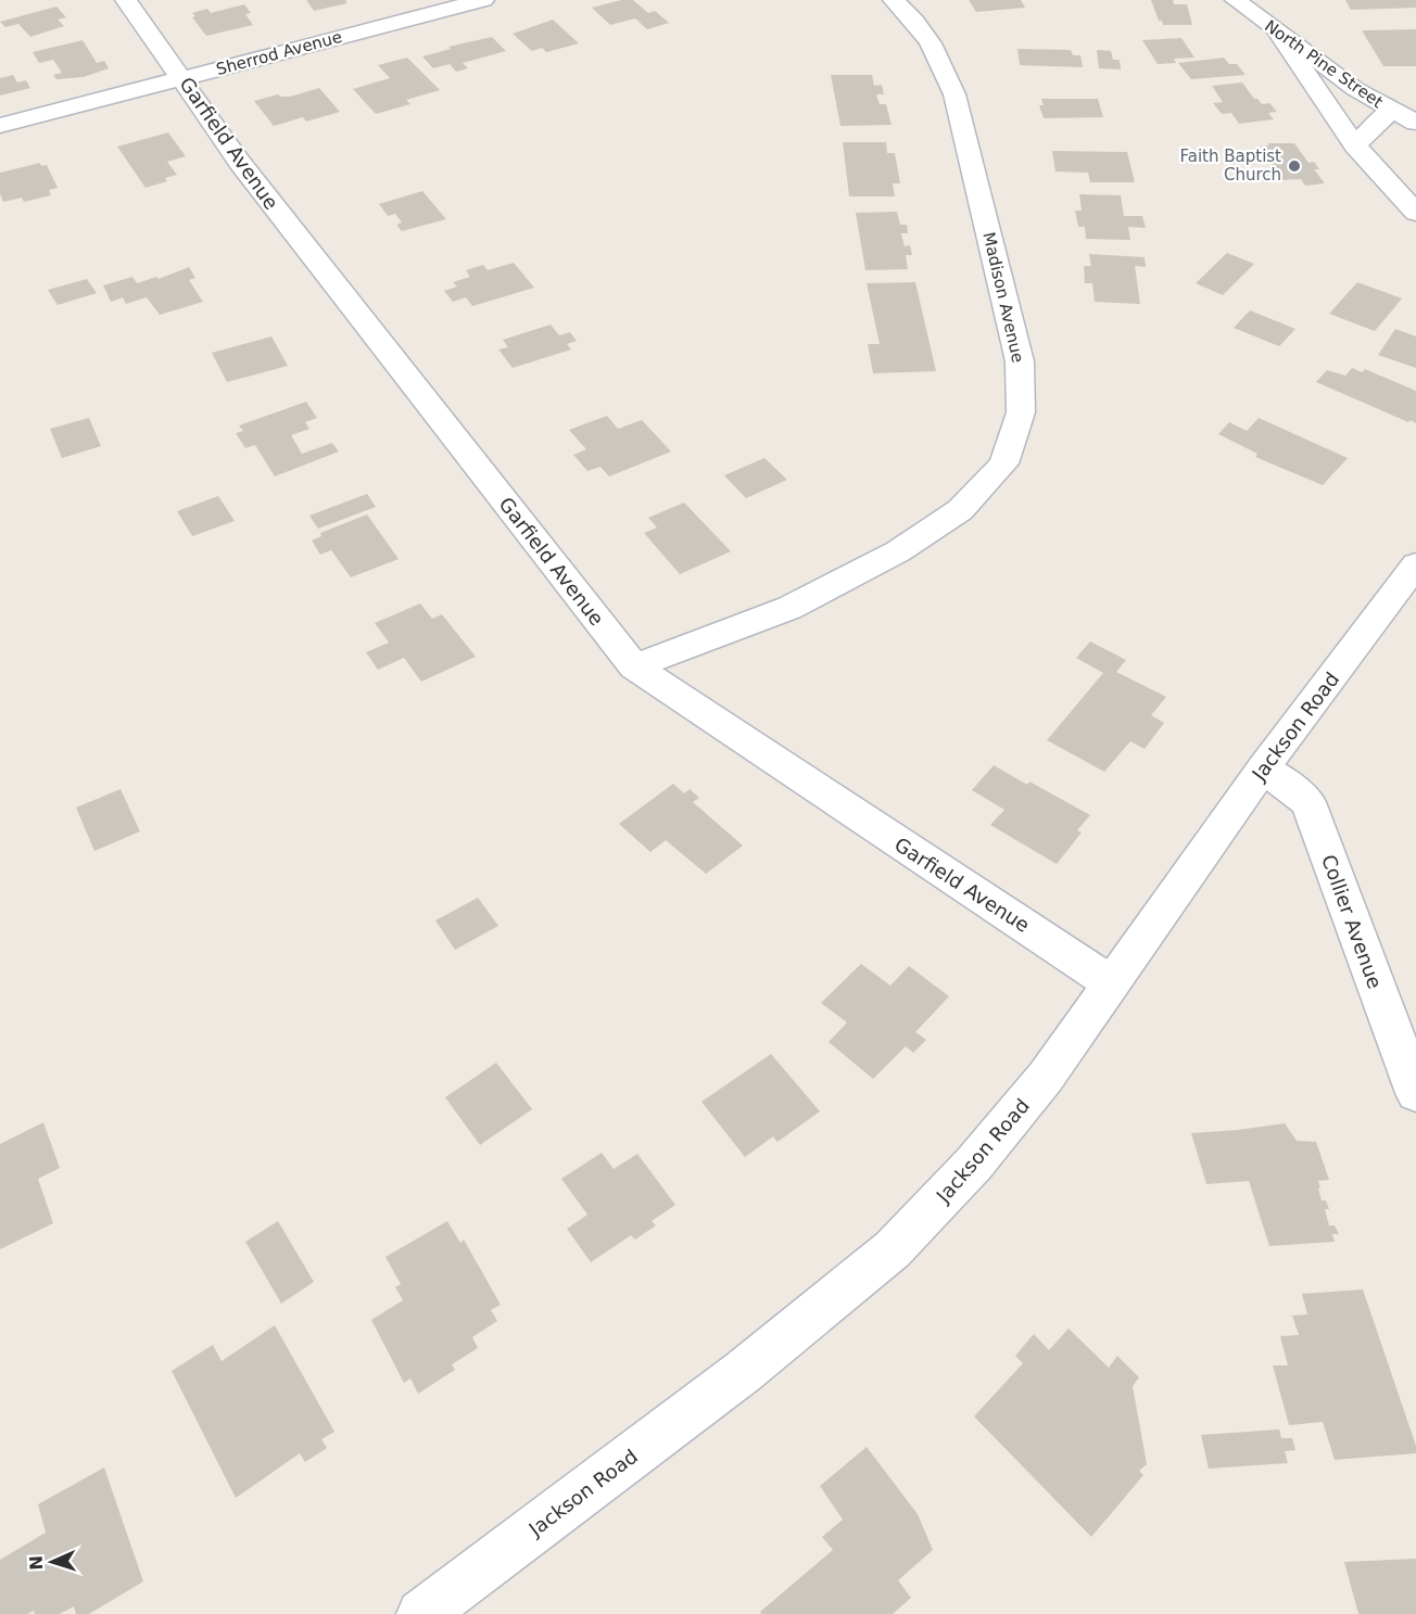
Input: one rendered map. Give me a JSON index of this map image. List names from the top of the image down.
{
  "streets": {
    "street": [
      "Sherrod Avenue",
      "North Pine Street",
      "Garfield Avenue",
      "Madison Avenue",
      "Jackson Road",
      "Collier Avenue"
    ]
  },
  "crossings": [
    ["Sherrod Avenue", "Garfield Avenue"],
    ["Garfield Avenue", "Madison Avenue"],
    ["Garfield Avenue", "Jackson Road"],
    ["Jackson Road", "Collier Avenue"]
  ],
  "places": ["Faith Baptist Church"],
  "north": "left"
}
